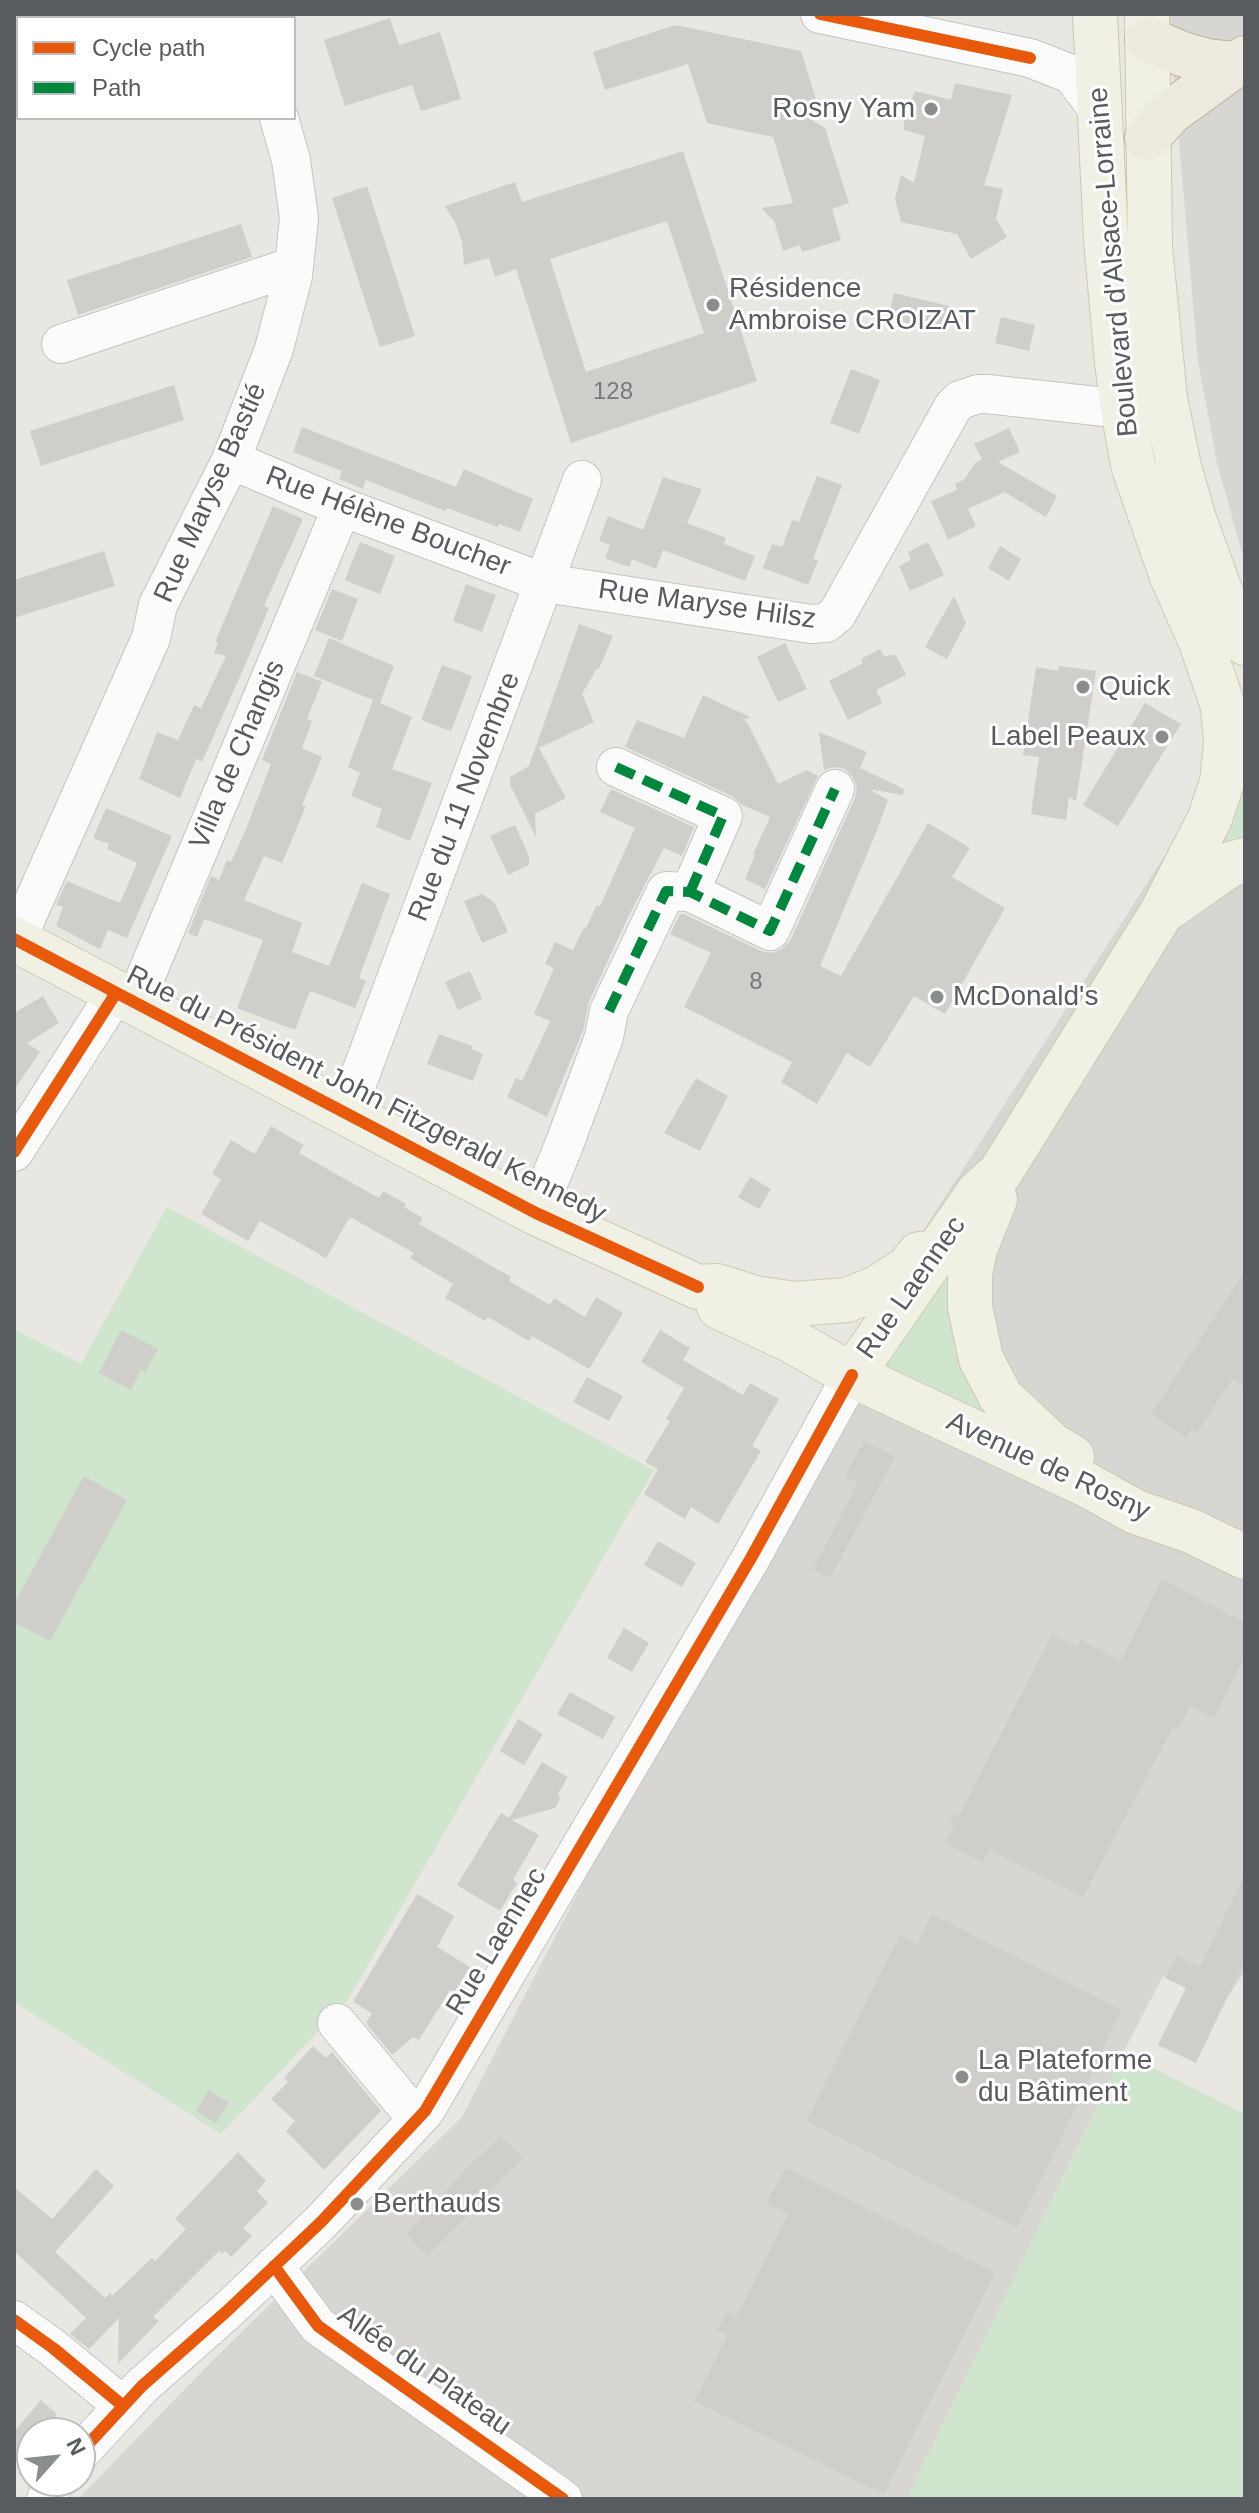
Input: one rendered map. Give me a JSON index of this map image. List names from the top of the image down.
{
  "streets": {
    "main road": [
      "Boulevard d'Alsace-Lorraine",
      "Rue du Président John Fitzgerald Kennedy",
      "Rue Laennec",
      "Avenue de Rosny"
    ],
    "street": [
      "Rue Maryse Bastié",
      "Rue Hélène Boucher",
      "Rue Maryse Hilsz",
      "Villa de Changis",
      "Rue du 11 Novembre",
      "Allée du Plateau"
    ]
  },
  "crossings": [
    ["Boulevard d'Alsace-Lorraine", "Rue Maryse Hilsz"],
    ["Boulevard d'Alsace-Lorraine", "Rue Laennec"],
    ["Rue Maryse Bastié", "Rue Hélène Boucher"],
    ["Rue Maryse Bastié", "Rue du Président John Fitzgerald Kennedy"],
    ["Rue Hélène Boucher", "Rue Maryse Hilsz"],
    ["Rue Hélène Boucher", "Villa de Changis"],
    ["Rue Hélène Boucher", "Rue du 11 Novembre"],
    ["Rue Maryse Hilsz", "Rue du 11 Novembre"],
    ["Villa de Changis", "Rue du Président John Fitzgerald Kennedy"],
    ["Rue du 11 Novembre", "Rue du Président John Fitzgerald Kennedy"],
    ["Rue du Président John Fitzgerald Kennedy", "Rue Laennec"],
    ["Rue du Président John Fitzgerald Kennedy", "Avenue de Rosny"],
    ["Rue Laennec", "Avenue de Rosny"],
    ["Rue Laennec", "Allée du Plateau"]
  ],
  "places": [
    "Rosny Yam",
    "Résidence Ambroise CROIZAT",
    "Quick",
    "Label Peaux",
    "McDonald's",
    "La Plateforme du Bâtiment",
    "Berthauds"
  ],
  "house_numbers": ["128", "8"],
  "legend": ["Cycle path", "Path"],
  "north": "top right"
}
